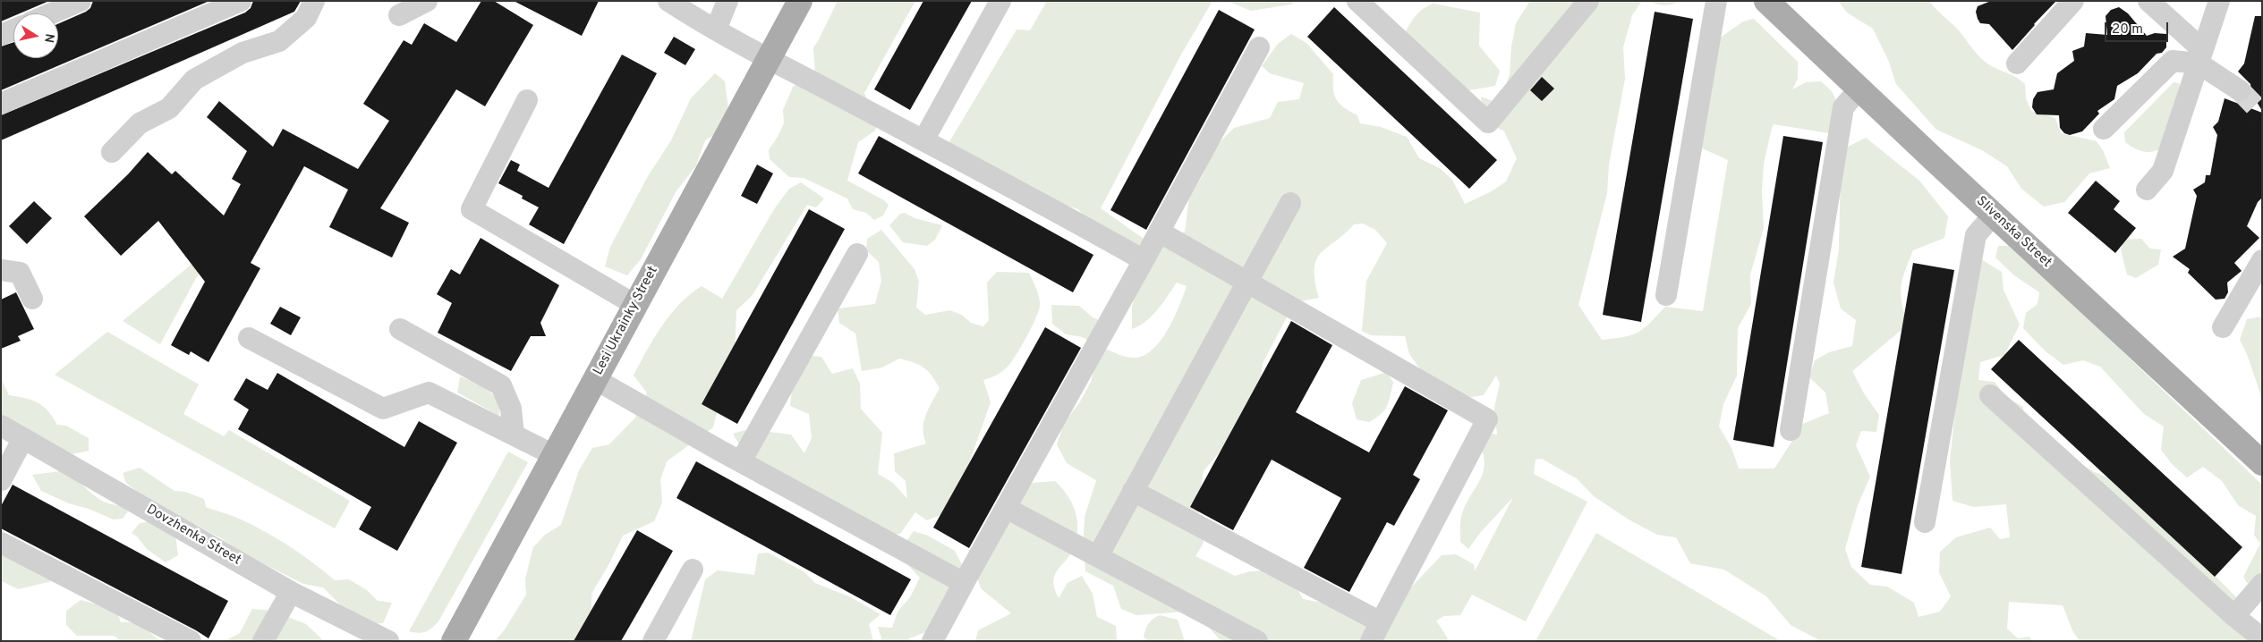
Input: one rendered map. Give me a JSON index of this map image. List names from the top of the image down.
{
  "streets": {
    "main road": ["Slivenska Street", "Lesi Ukrainky Street"],
    "street": ["Dovzhenka Street"]
  },
  "scale_bar": "20 m",
  "north": "right"
}
